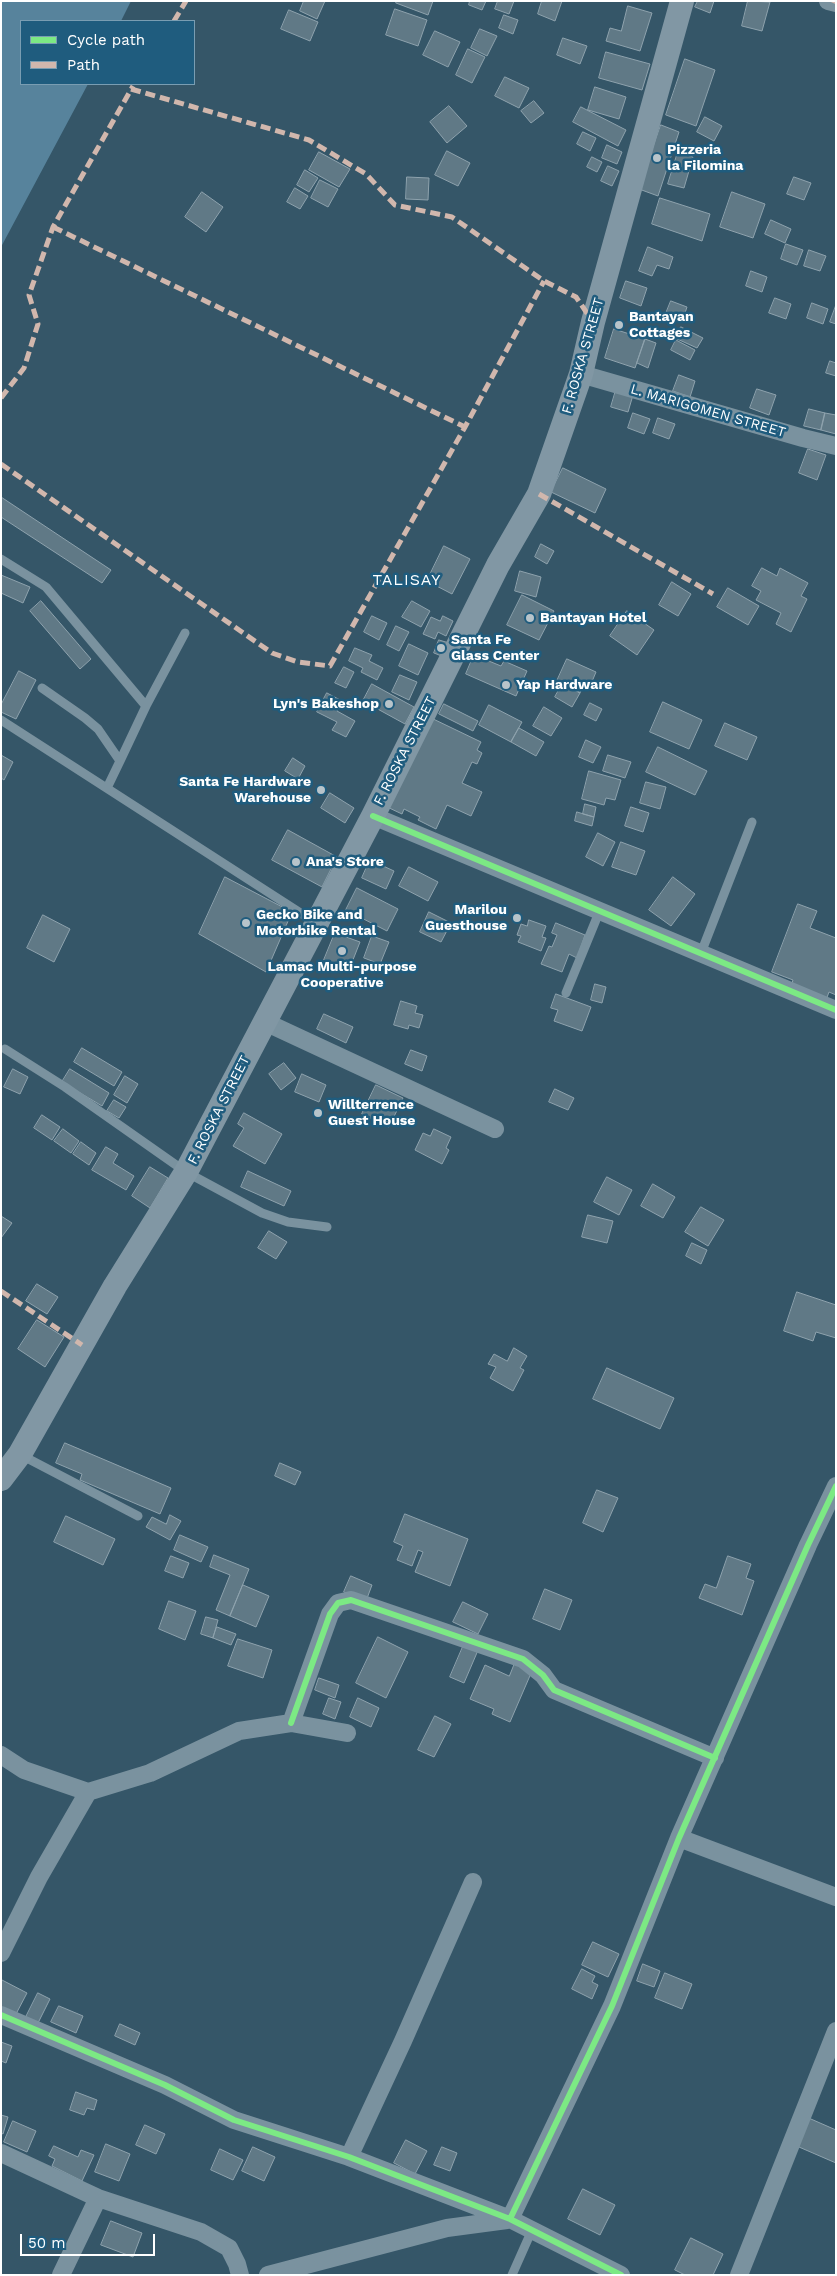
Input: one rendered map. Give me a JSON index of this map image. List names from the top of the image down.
{
  "streets": {
    "main road": ["F. ROSKA STREET"],
    "street": ["L. MARIGOMEN STREET"]
  },
  "crossings": [
    ["F. ROSKA STREET", "L. MARIGOMEN STREET"]
  ],
  "districts": ["TALISAY"],
  "places": [
    "Pizzeria la Filomina",
    "Bantayan Cottages",
    "Bantayan Hotel",
    "Santa Fe Glass Center",
    "Yap Hardware",
    "Lyn's Bakeshop",
    "Santa Fe Hardware Warehouse",
    "Ana's Store",
    "Marilou Guesthouse",
    "Gecko Bike and Motorbike Rental",
    "Lamac Multi-purpose Cooperative",
    "Willterrence Guest House"
  ],
  "legend": ["Cycle path", "Path"],
  "scale_bar": "50 m"
}
